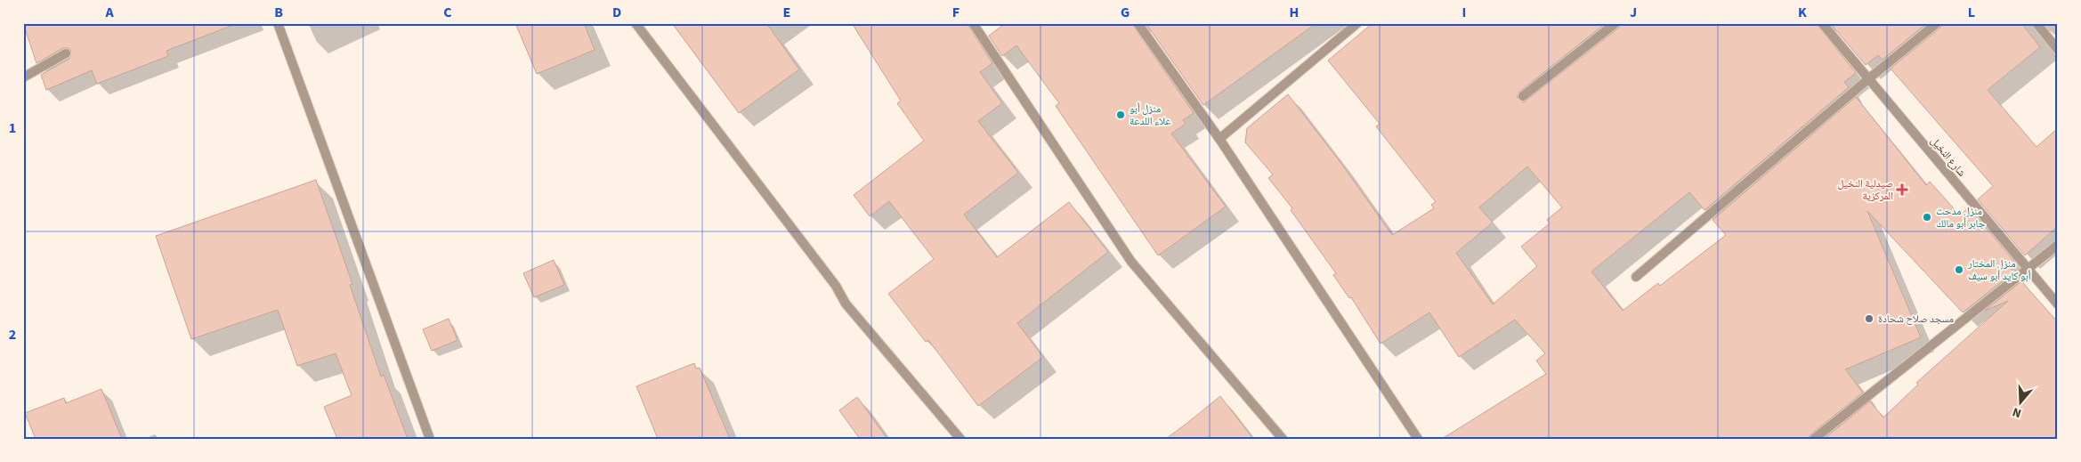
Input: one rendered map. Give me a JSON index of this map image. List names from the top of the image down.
{
  "streets": {
    "street": ["شارع النخيل"]
  },
  "places": {
    "other": [
      "منزل أبو علاء اللدعة",
      "منزل مدحت جابر أبو مالك",
      "منزل المختار أبو كايد أبو سيف",
      "مسجد صلاح شحادة"
    ],
    "health": ["صيدلية النخيل المركزية"]
  },
  "north": "bottom",
  "grid": {
    "columns": [
      "A",
      "B",
      "C",
      "D",
      "E",
      "F",
      "G",
      "H",
      "I",
      "J",
      "K",
      "L"
    ],
    "rows": ["1", "2"]
  }
}
